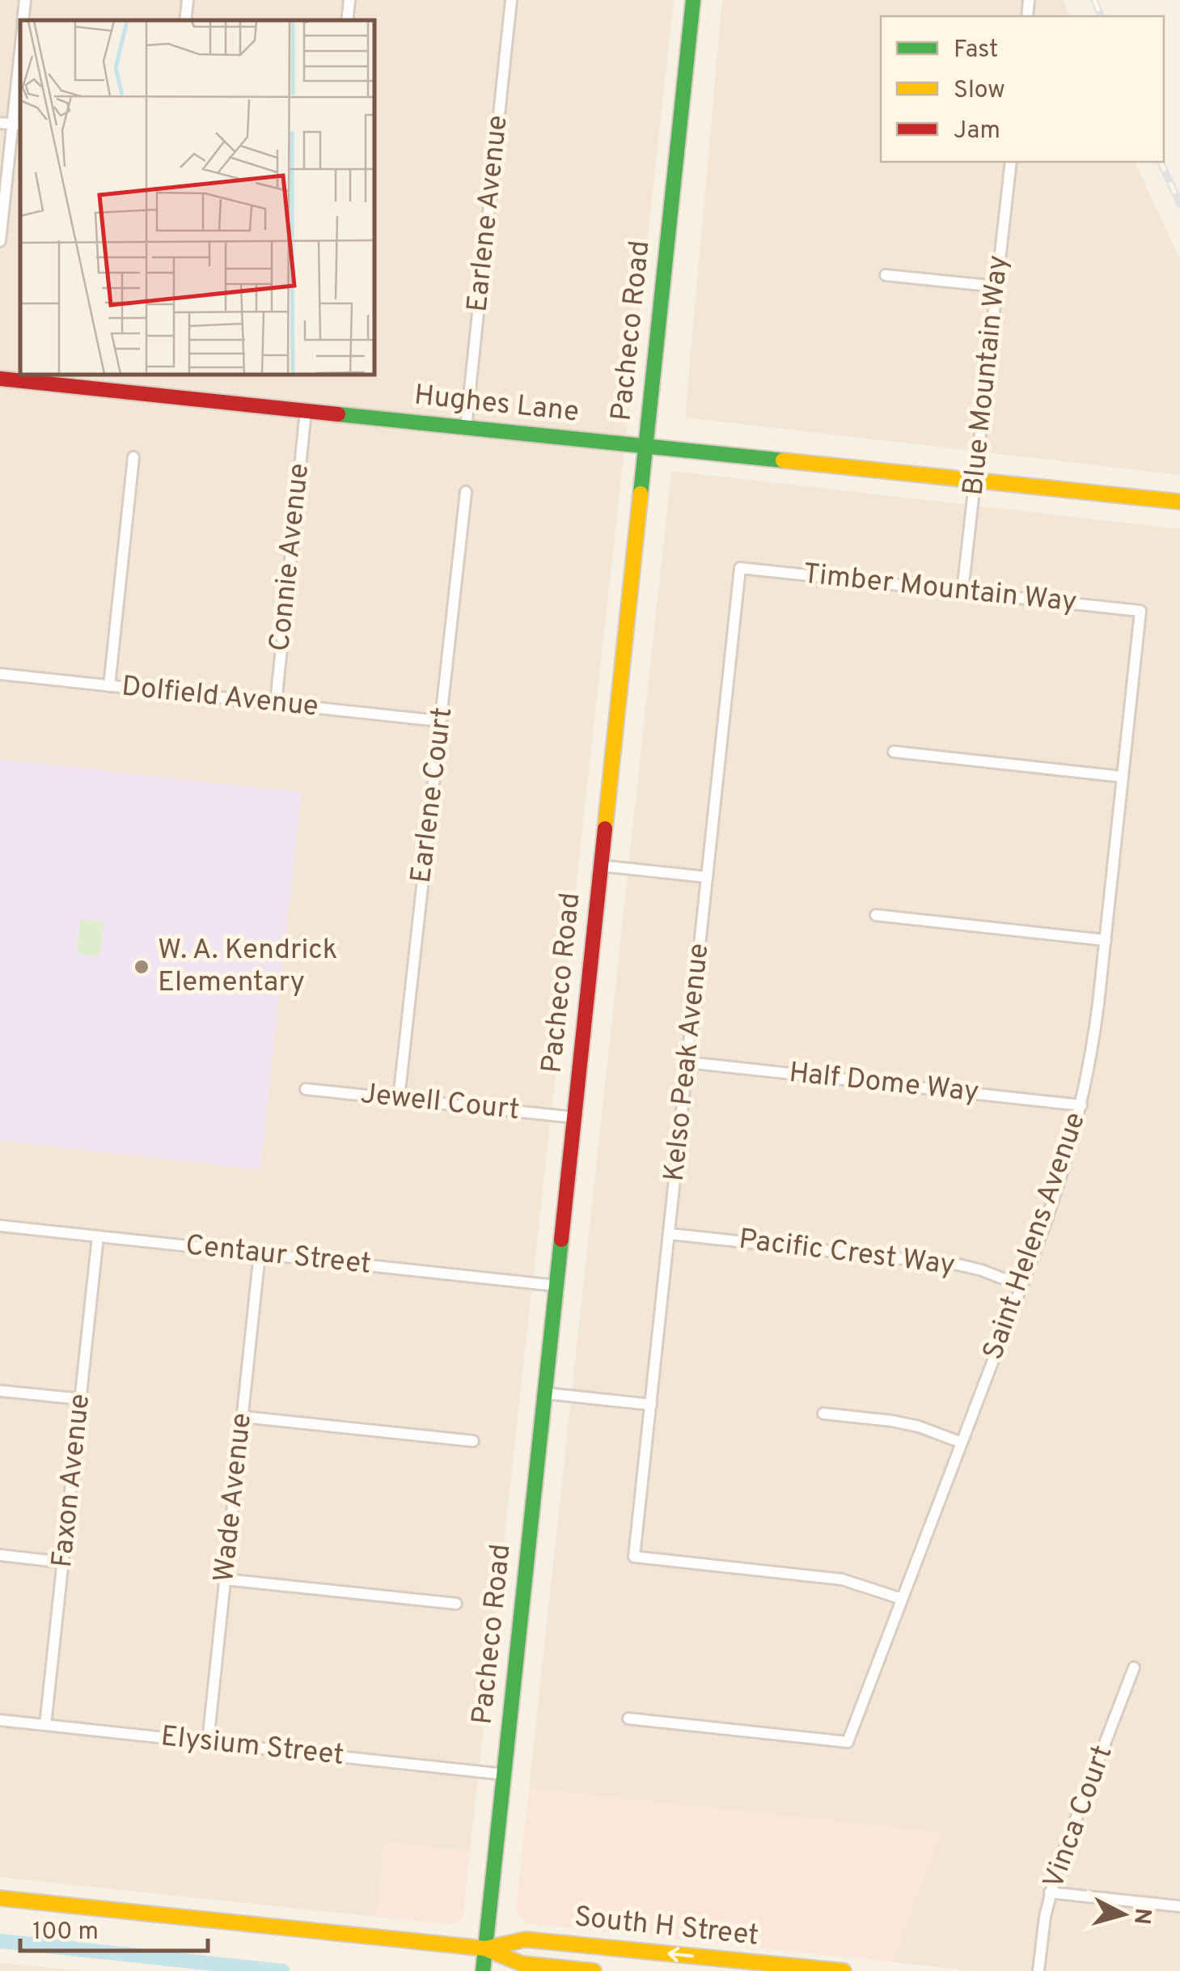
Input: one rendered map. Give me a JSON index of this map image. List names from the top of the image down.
{
  "streets": {
    "street": [
      "Earlene Avenue",
      "Pacheco Road",
      "Blue Mountain Way",
      "Hughes Lane",
      "Connie Avenue",
      "Timber Mountain Way",
      "Dolfield Avenue",
      "Earlene Court",
      "Kelso Peak Avenue",
      "Half Dome Way",
      "Jewell Court",
      "Saint Helens Avenue",
      "Pacific Crest Way",
      "Centaur Street",
      "Faxon Avenue",
      "Wade Avenue",
      "Elysium Street",
      "Vinca Court",
      "South H Street"
    ]
  },
  "crossings": [
    ["Earlene Avenue", "Hughes Lane"],
    ["Pacheco Road", "Hughes Lane"],
    ["Pacheco Road", "Jewell Court"],
    ["Pacheco Road", "Centaur Street"],
    ["Pacheco Road", "Elysium Street"],
    ["Pacheco Road", "South H Street"],
    ["Blue Mountain Way", "Hughes Lane"],
    ["Blue Mountain Way", "Timber Mountain Way"],
    ["Hughes Lane", "Connie Avenue"],
    ["Connie Avenue", "Dolfield Avenue"],
    ["Timber Mountain Way", "Kelso Peak Avenue"],
    ["Timber Mountain Way", "Saint Helens Avenue"],
    ["Dolfield Avenue", "Earlene Court"],
    ["Earlene Court", "Jewell Court"],
    ["Kelso Peak Avenue", "Half Dome Way"],
    ["Kelso Peak Avenue", "Saint Helens Avenue"],
    ["Kelso Peak Avenue", "Pacific Crest Way"],
    ["Half Dome Way", "Saint Helens Avenue"],
    ["Saint Helens Avenue", "Pacific Crest Way"],
    ["Centaur Street", "Faxon Avenue"],
    ["Centaur Street", "Wade Avenue"],
    ["Faxon Avenue", "Elysium Street"],
    ["Wade Avenue", "Elysium Street"]
  ],
  "places": ["W. A. Kendrick Elementary"],
  "legend": ["Fast", "Slow", "Jam"],
  "scale_bar": "100 m",
  "north": "right"
}
